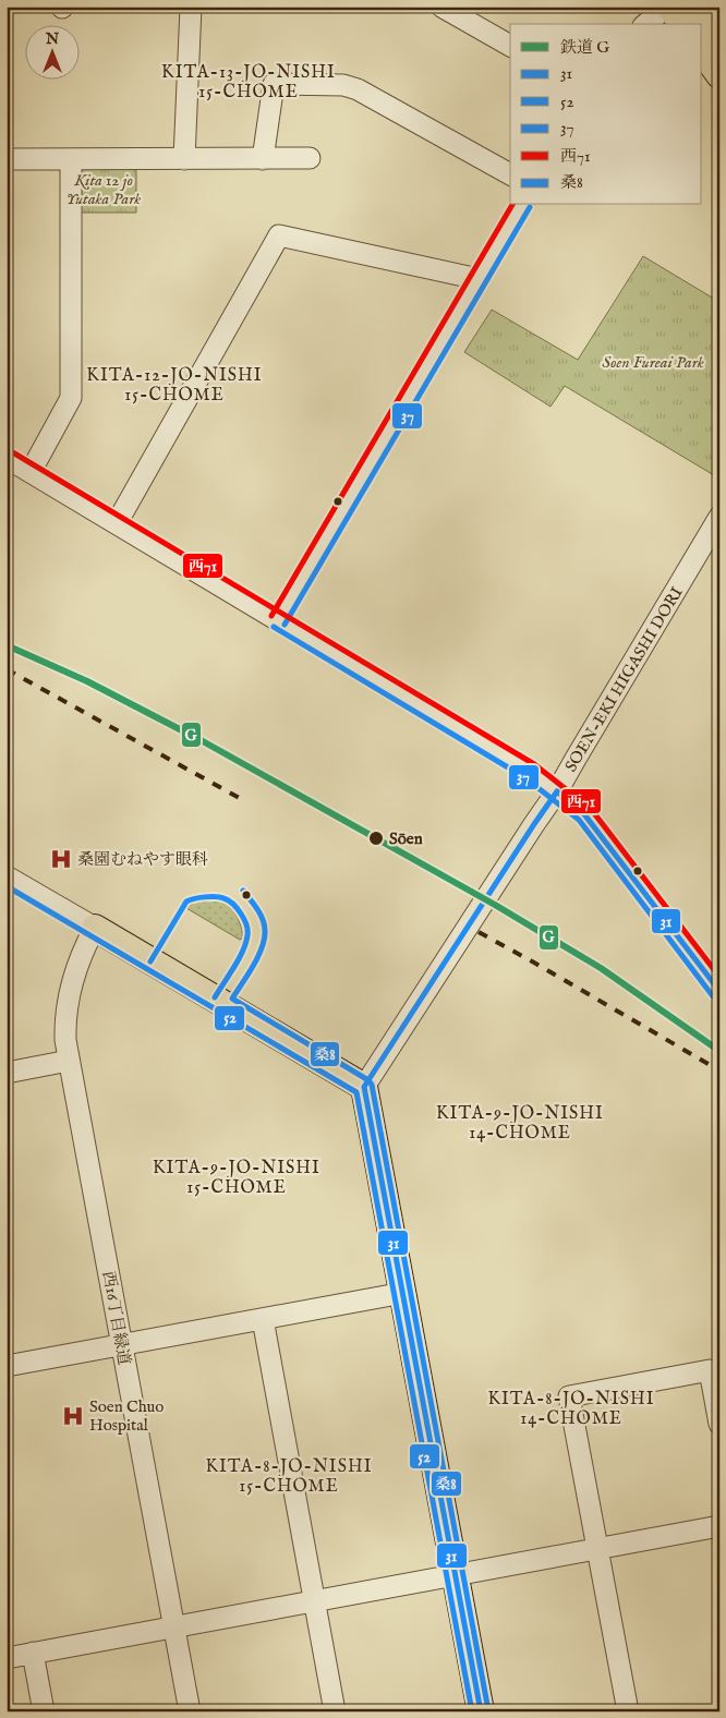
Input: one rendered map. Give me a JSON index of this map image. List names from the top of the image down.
{
  "streets": {
    "street": ["SOEN-EKI HIGASHI DORI", "西16丁目緑道"]
  },
  "districts": [
    "KITA-13-JO-NISHI 15-CHOME",
    "KITA-12-JO-NISHI 15-CHOME",
    "KITA-9-JO-NISHI 14-CHOME",
    "KITA-9-JO-NISHI 15-CHOME",
    "KITA-8-JO-NISHI 14-CHOME",
    "KITA-8-JO-NISHI 15-CHOME"
  ],
  "parks": ["Kita 12 jo Yutaka Park", "Soen Fureai Park"],
  "places": {
    "other": ["Sōen"],
    "hospital": ["桑園むねやす眼科", "Soen Chuo Hospital"]
  },
  "lines": [
    "transit line 西71",
    "transit line 37",
    "rail line G",
    "transit line 31",
    "transit line 52",
    "transit line 桑8"
  ],
  "legend": [
    "鉄道 G",
    "31",
    "52",
    "37",
    "西71",
    "桑8"
  ],
  "north": "top"
}
